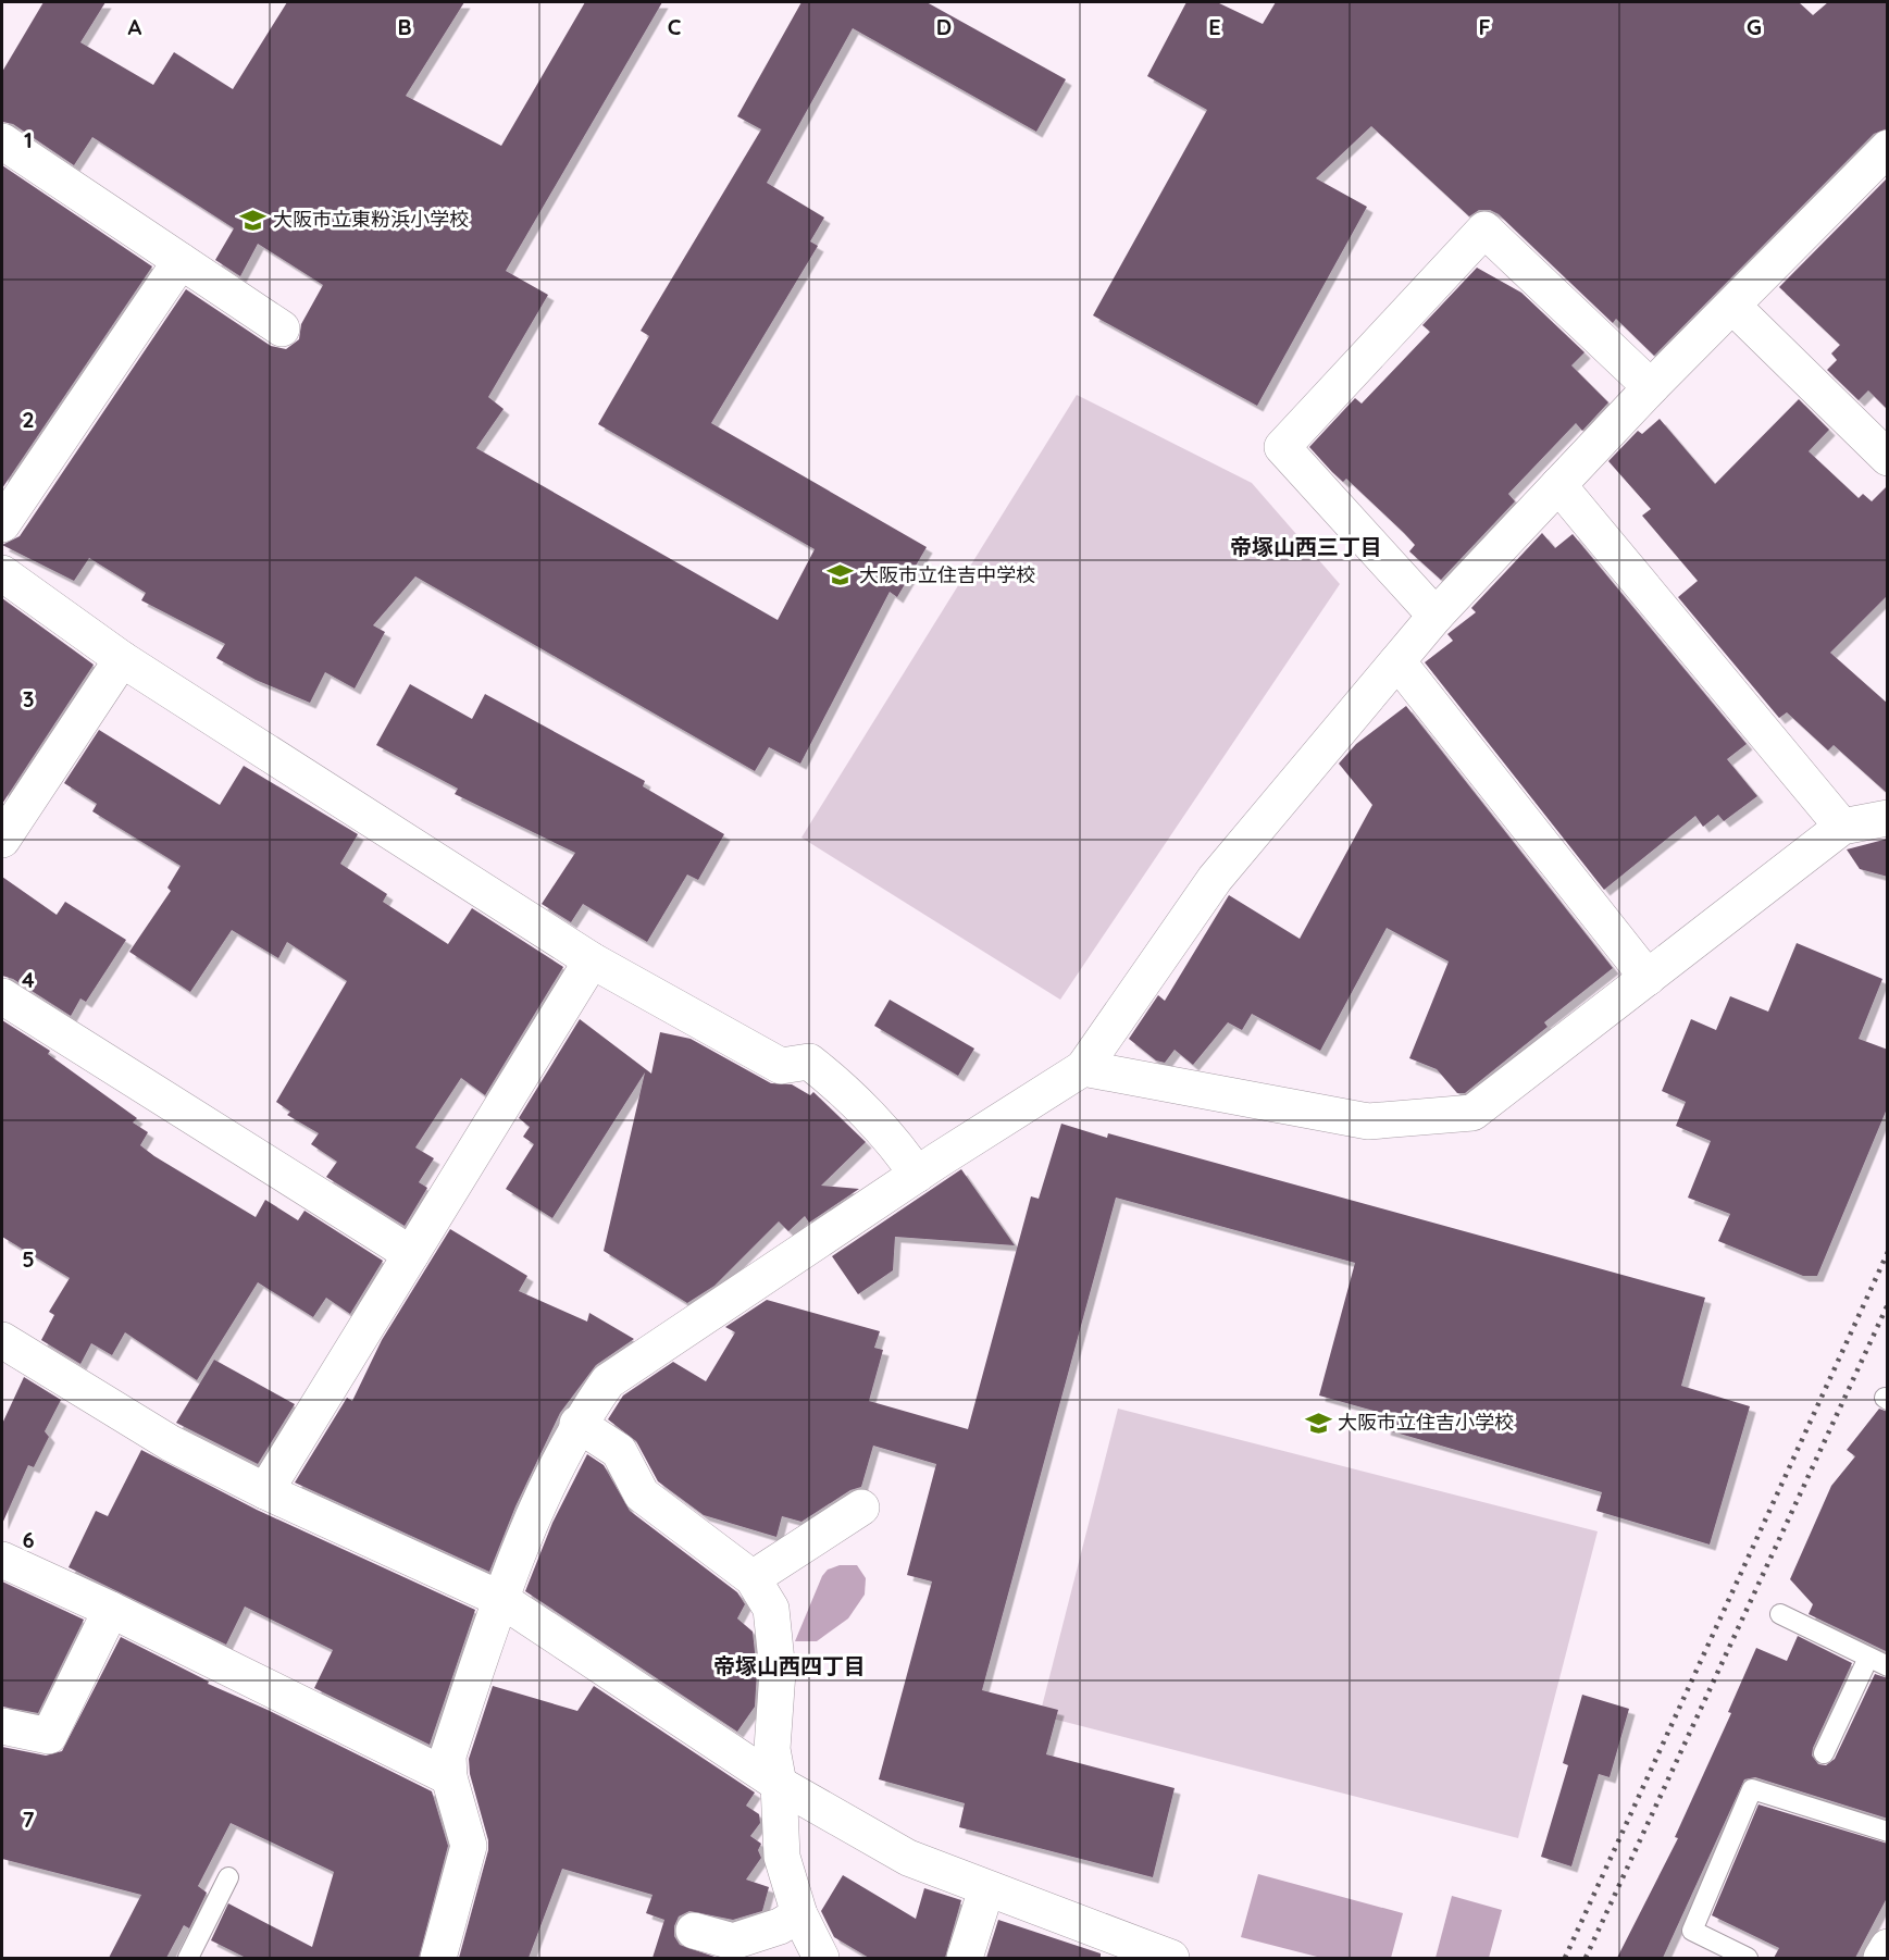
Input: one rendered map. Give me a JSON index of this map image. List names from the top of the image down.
{
  "districts": ["帝塚山西三丁目", "帝塚山西四丁目"],
  "places": {
    "school or university": ["大阪市立東粉浜小学校", "大阪市立住吉中学校", "大阪市立住吉小学校"]
  },
  "grid": {
    "columns": [
      "A",
      "B",
      "C",
      "D",
      "E",
      "F",
      "G"
    ],
    "rows": [
      "1",
      "2",
      "3",
      "4",
      "5",
      "6",
      "7"
    ]
  }
}
